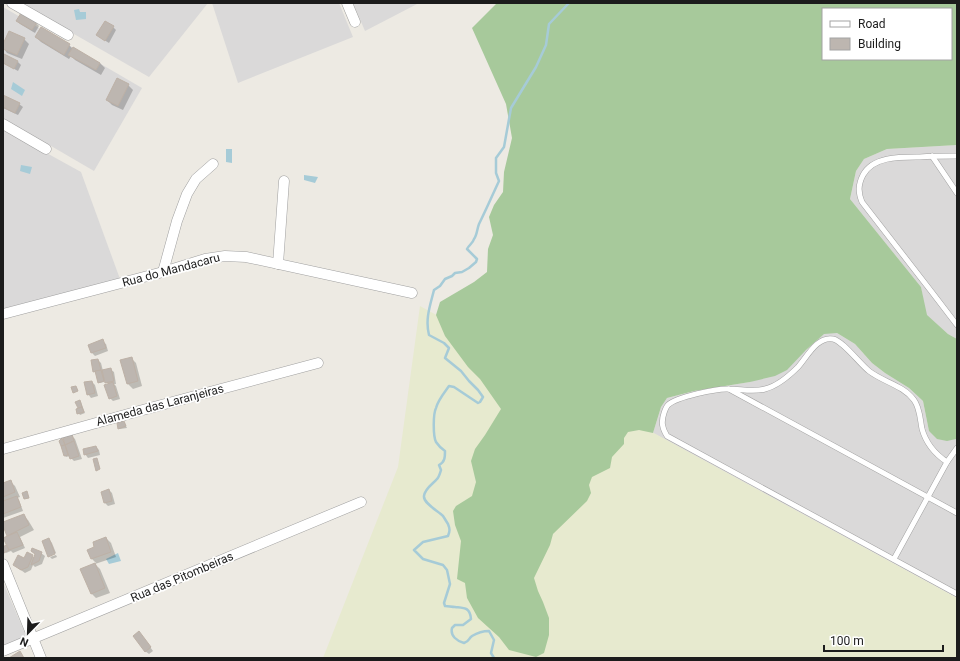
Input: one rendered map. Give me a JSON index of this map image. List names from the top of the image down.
{
  "streets": {
    "street": ["Rua do Mandacaru", "Alameda das Laranjeiras", "Rua das Pitombeiras"]
  },
  "legend": ["Road", "Building"],
  "scale_bar": "100 m",
  "north": "bottom left"
}
